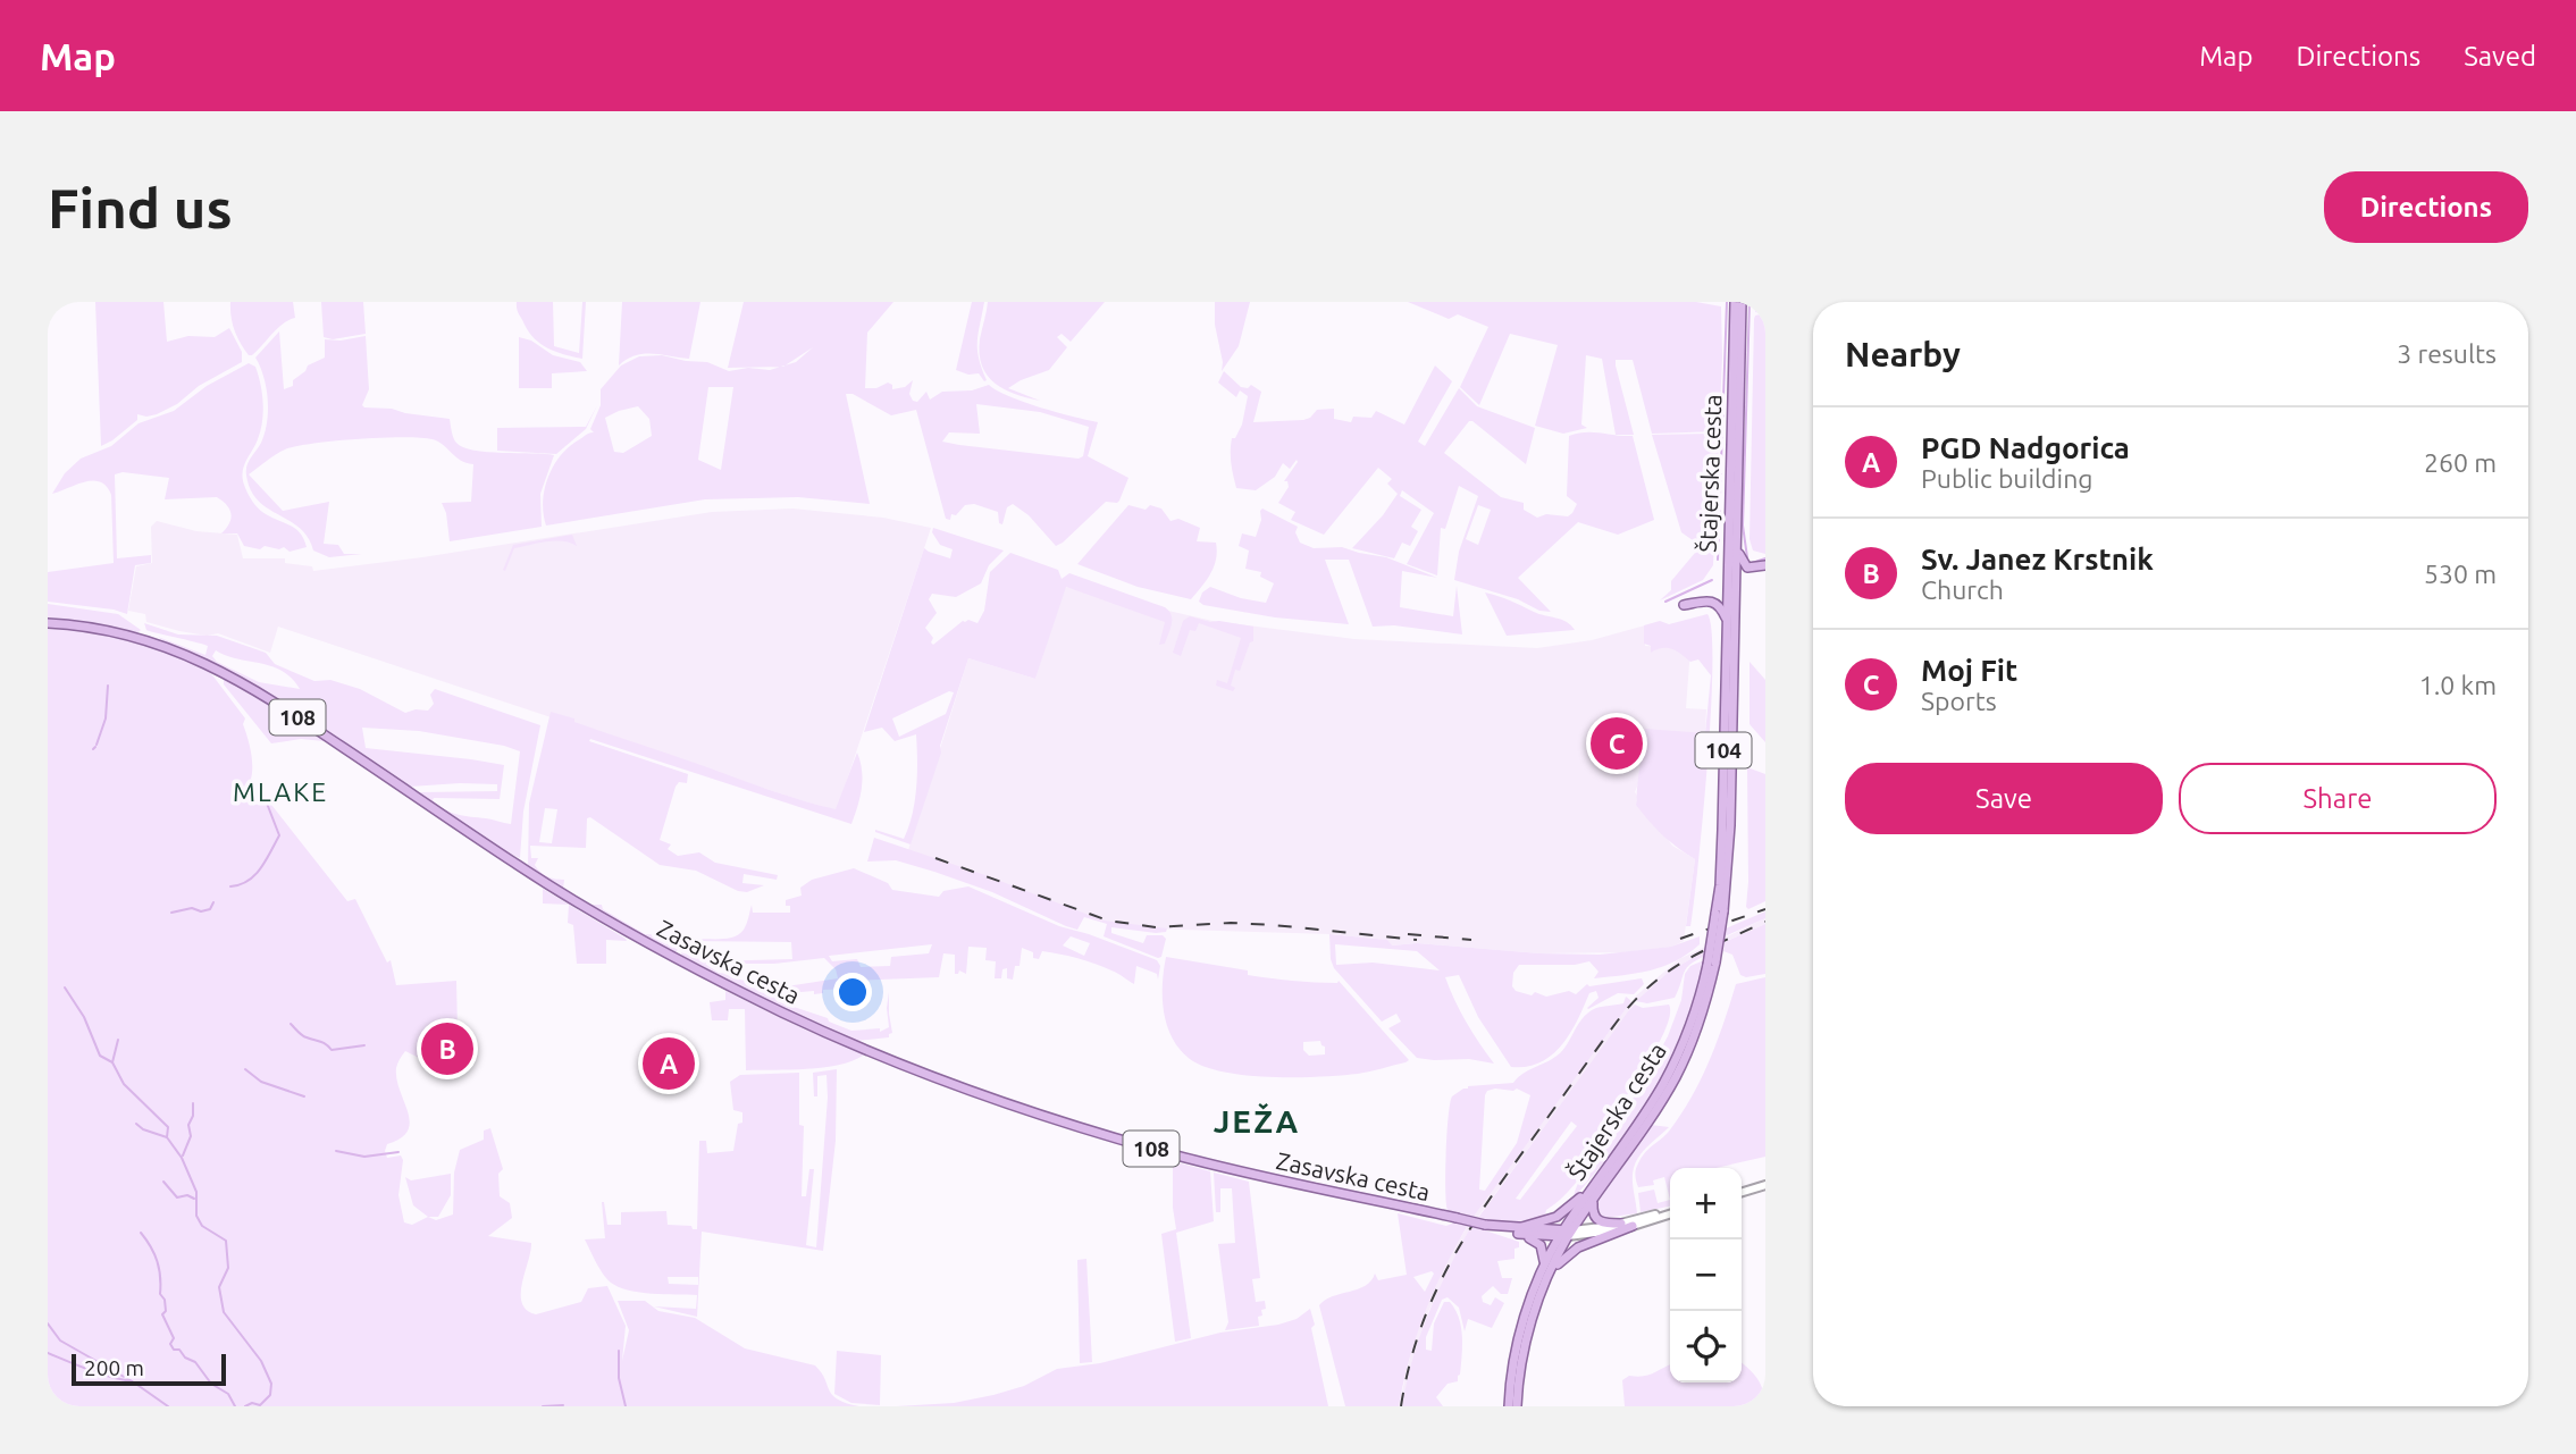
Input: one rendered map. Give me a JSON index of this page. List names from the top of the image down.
{
  "streets": {
    "main road": [
      "Štajerska cesta",
      "108",
      "104",
      "Zasavska cesta"
    ]
  },
  "crossings": [
    ["Štajerska cesta", "Zasavska cesta"]
  ],
  "districts": ["MLAKE", "JEŽA"],
  "scale_bar": "200 m",
  "page": {
    "header": "Map",
    "nav": ["Map", "Directions", "Saved"],
    "buttons": [
      "Directions",
      ["Save", "Share"]
    ],
    "title": "Find us",
    "heading": ["Nearby", "3 results"],
    "list": [
      {
        "mark": "A",
        "name": "PGD Nadgorica",
        "note": "Public building",
        "value": "260 m"
      },
      {
        "mark": "B",
        "name": "Sv. Janez Krstnik",
        "note": "Church",
        "value": "530 m"
      },
      {
        "mark": "C",
        "name": "Moj Fit",
        "note": "Sports",
        "value": "1.0 km"
      }
    ],
    "pins": ["C", "B", "A"],
    "map_buttons": ["+", "−"],
    "scale": "200 m"
  }
}
